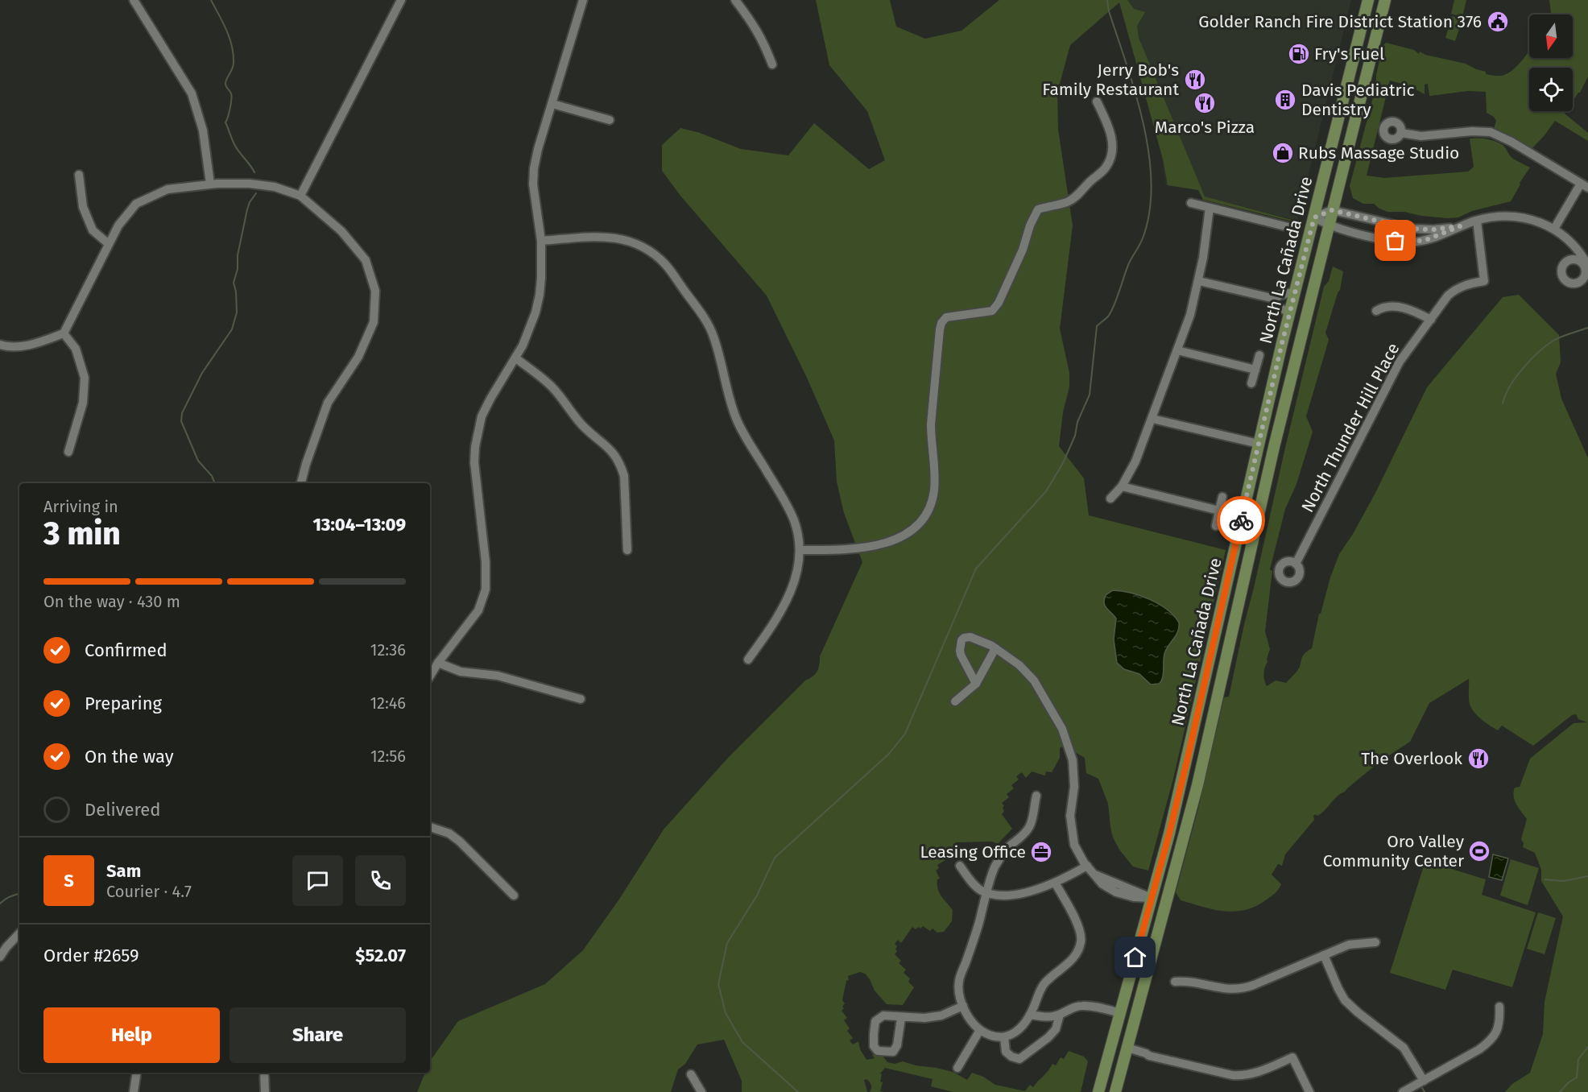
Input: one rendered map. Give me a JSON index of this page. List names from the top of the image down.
{
  "streets": {
    "main road": ["North La Cañada Drive"],
    "street": ["North Thunder Hill Place"]
  },
  "places": {
    "public building": ["Golder Ranch Fire District Station 376"],
    "fuel station": ["Fry's Fuel"],
    "restaurant": ["Jerry Bob's Family Restaurant", "Marco's Pizza", "The Overlook"],
    "building": ["Davis Pediatric Dentistry"],
    "shop": ["Rubs Massage Studio"],
    "sports": ["Oro Valley Community Center"],
    "office": ["Leasing Office"]
  },
  "north": "bottom",
  "page": {
    "heading": ["3 min", "Arriving in", "13:04–13:09"],
    "panel": [
      "Sam",
      "Courier · 4.7",
      "Order #2659",
      "$52.07"
    ],
    "bar": "On the way · 430 m",
    "list": [
      ["Confirmed", "12:36"],
      ["Preparing", "12:46"],
      ["On the way", "12:56"],
      "Delivered"
    ],
    "round": "S",
    "buttons": ["Help", "Share"]
  }
}
